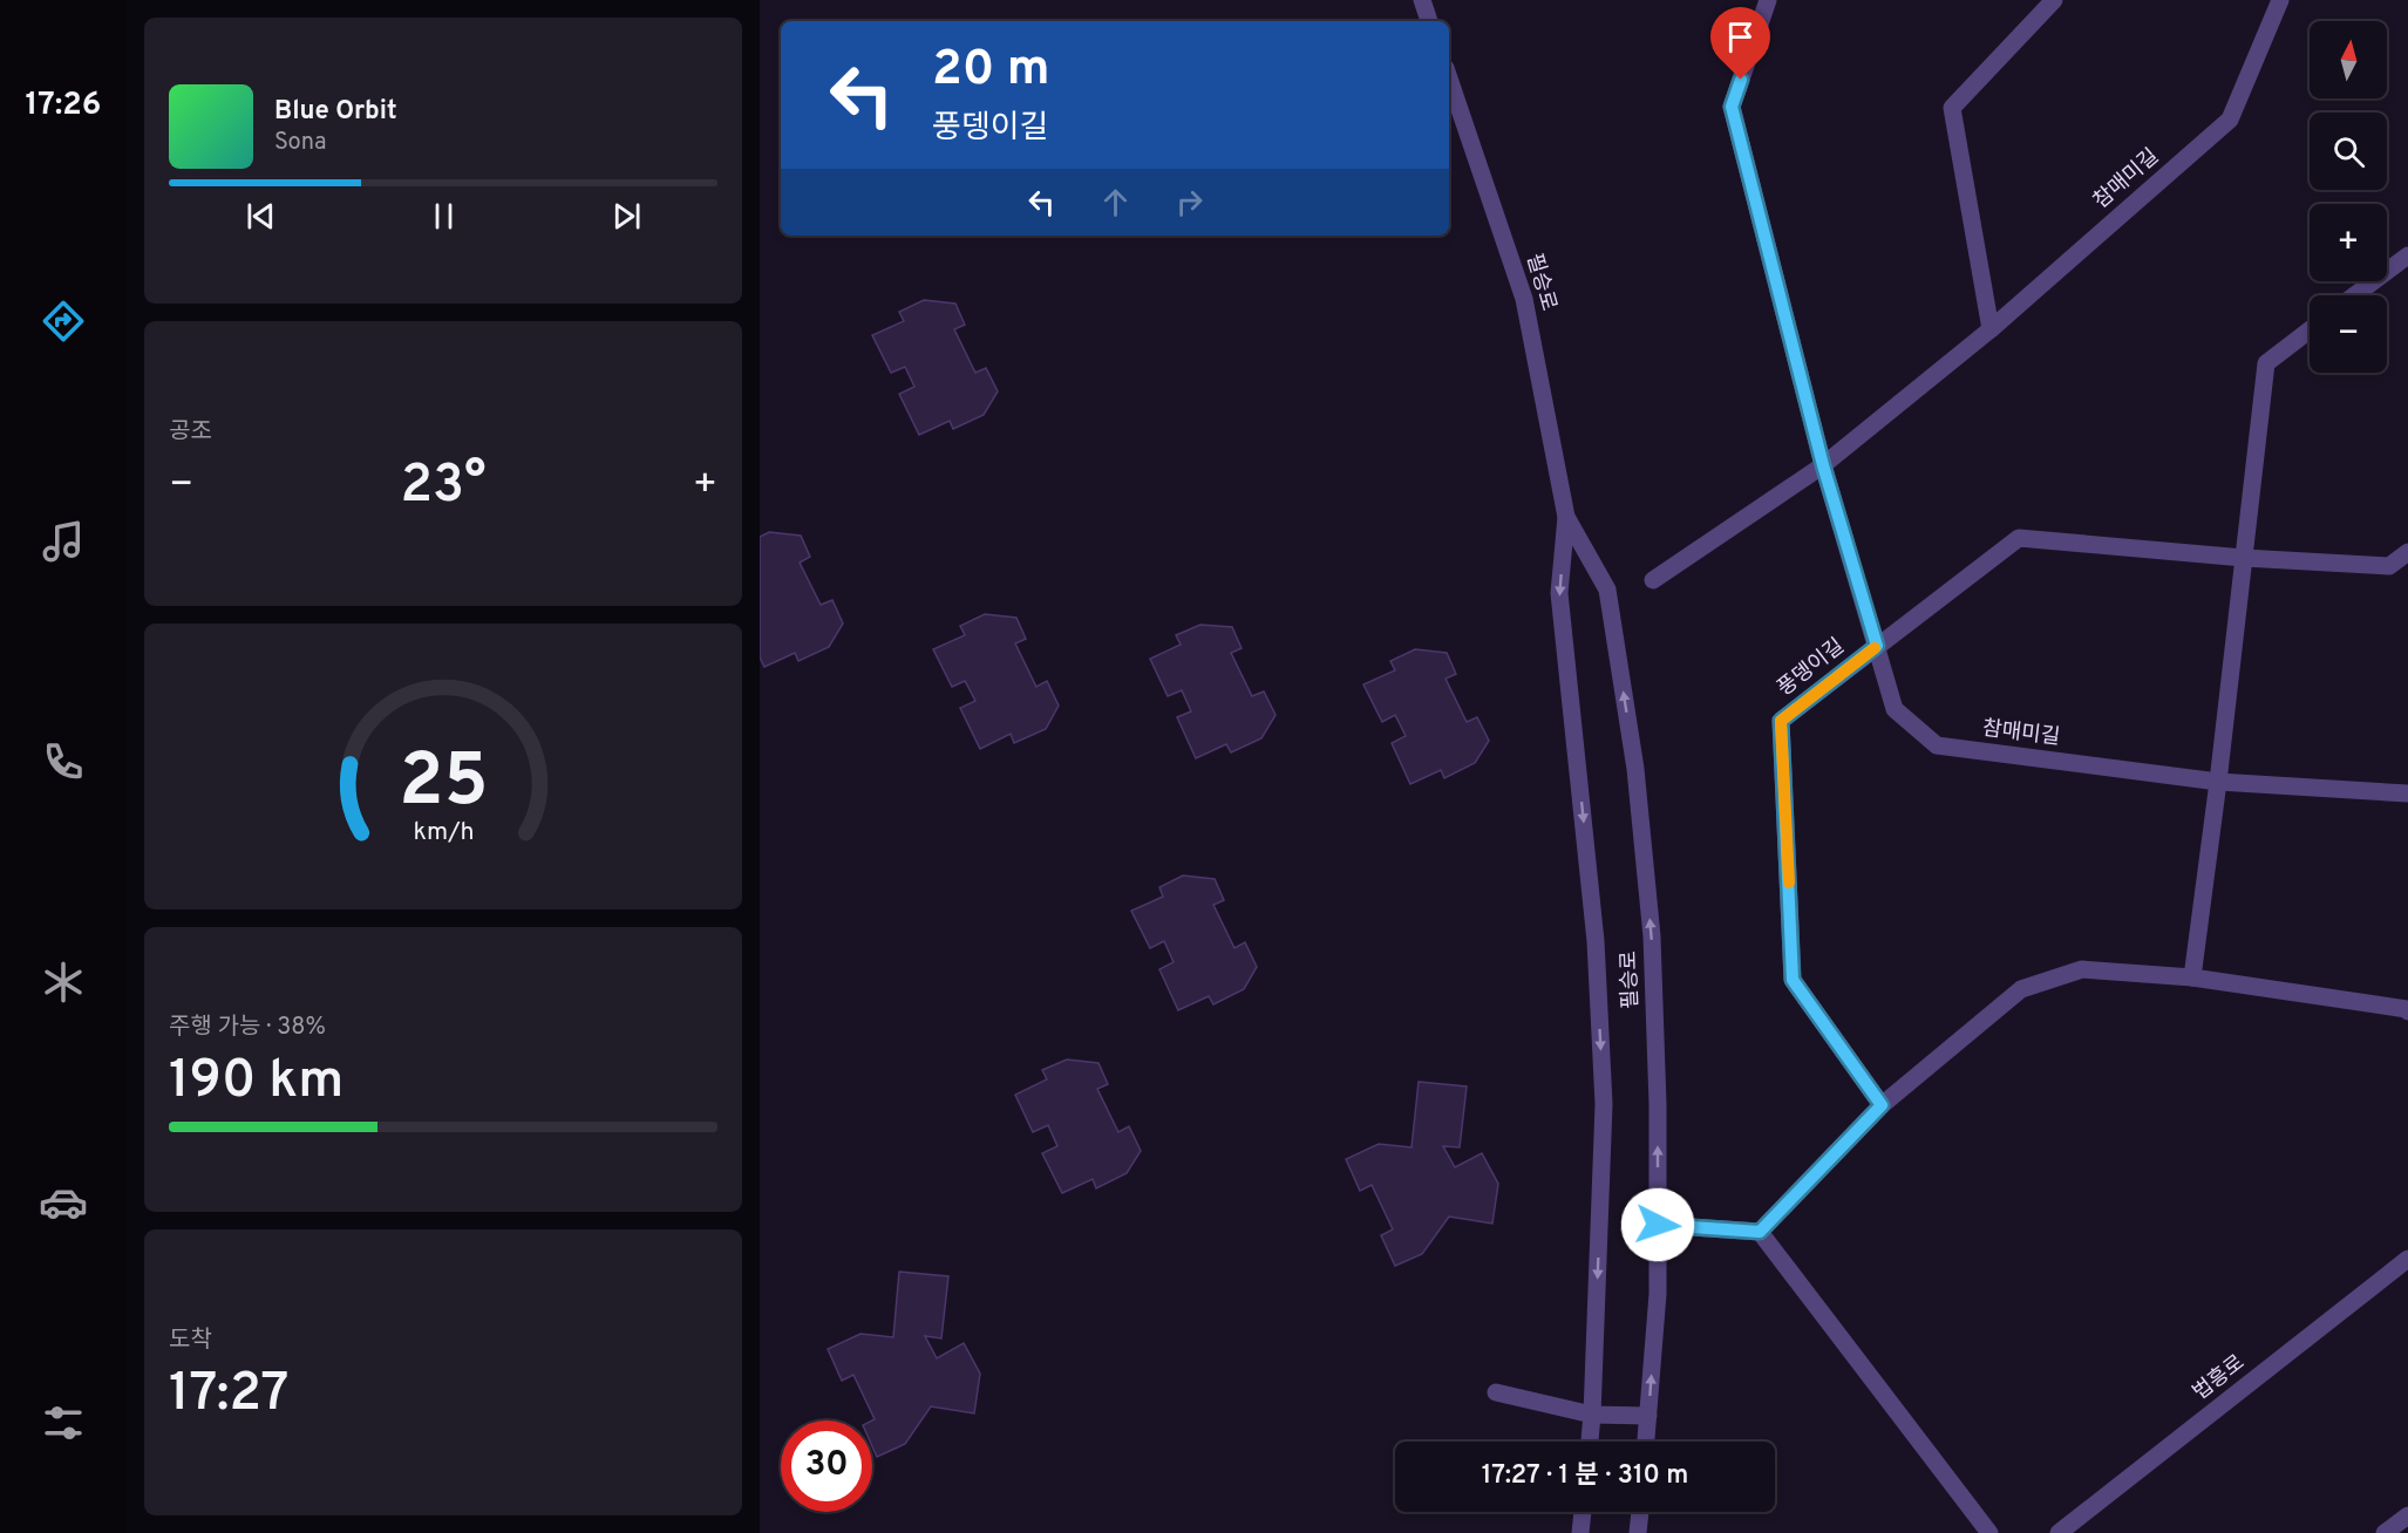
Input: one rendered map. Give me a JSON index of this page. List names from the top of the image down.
{
  "streets": {
    "street": [
      "참매미길",
      "필승로",
      "풍뎅이길",
      "법흥로"
    ]
  },
  "crossings": [
    ["참매미길", "풍뎅이길"]
  ],
  "north": "top",
  "page": {
    "tabs": "17:26",
    "map_buttons": ["+", "−"],
    "turn": ["20 m", "풍뎅이길"],
    "song": ["Blue Orbit", "Sona"],
    "tile": [
      "공조",
      ["주행 가능 · 38%", "190 km"],
      ["도착", "17:27"]
    ],
    "heat": ["−", "23°", "+"],
    "limit": "30",
    "trip": "17:27 · 1 분 · 310 m",
    "gauge": ["25", "km/h"]
  }
}
